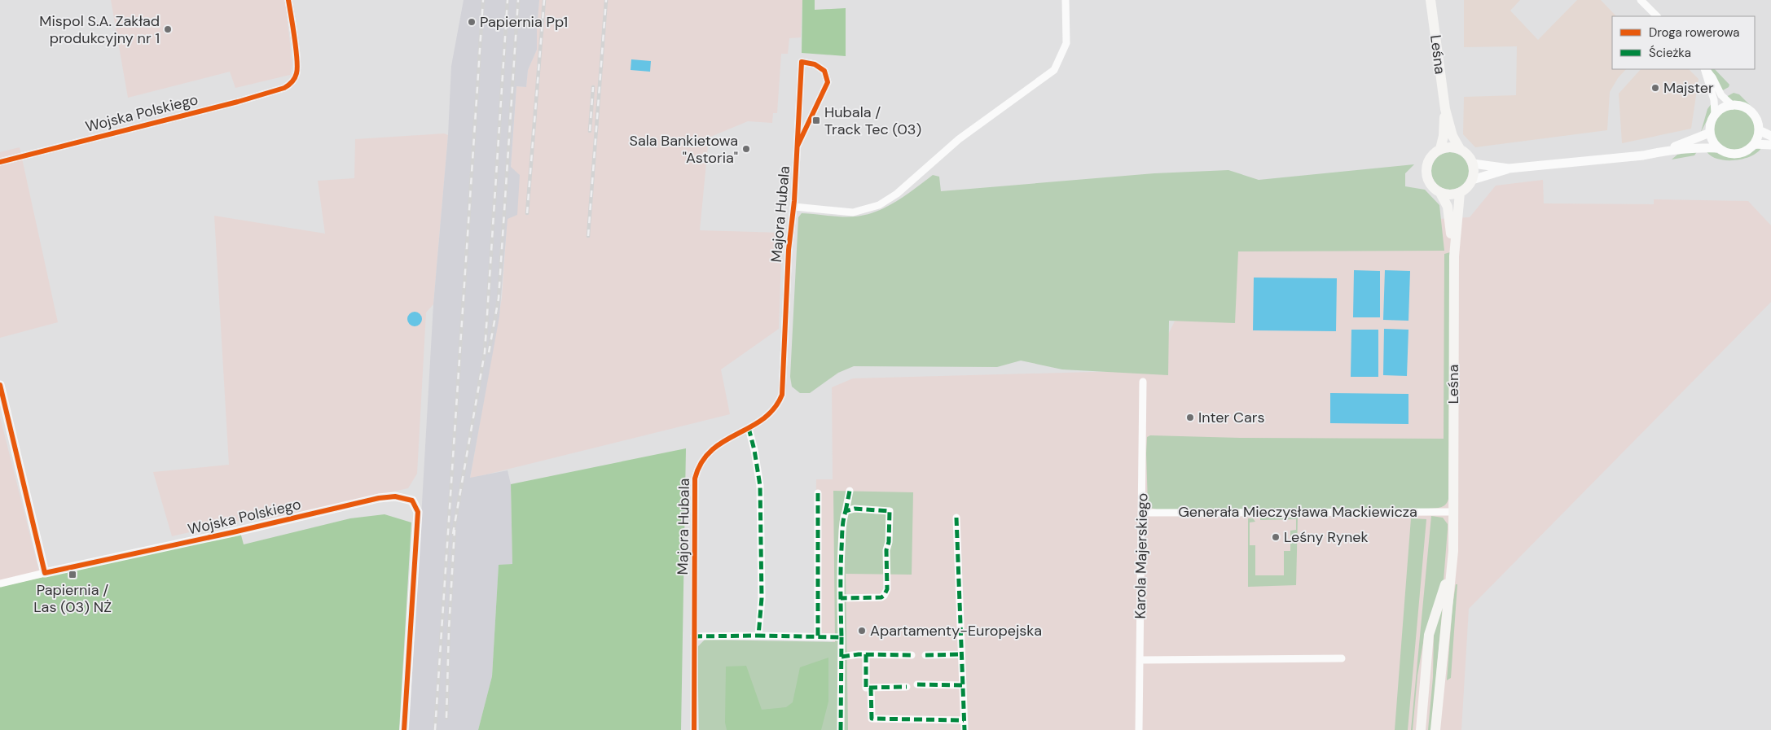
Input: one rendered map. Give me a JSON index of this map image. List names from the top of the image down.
{
  "streets": {
    "main road": ["Leśna"],
    "street": [
      "Wojska Polskiego",
      "Majora Hubala",
      "Generała Mieczysława Mackiewicza",
      "Karola Majerskiego"
    ]
  },
  "crossings": [
    ["Leśna", "Generała Mieczysława Mackiewicza"],
    ["Generała Mieczysława Mackiewicza", "Karola Majerskiego"]
  ],
  "places": {
    "other": [
      "Papiernia Pp1",
      "Mispol S.A. Zakład produkcyjny nr 1",
      "Majster",
      "Sala Bankietowa \"Astoria\"",
      "Inter Cars",
      "Leśny Rynek",
      "Apartamenty-Europejska"
    ],
    "transit": ["Hubala / Track Tec (03)", "Papiernia / Las (03) NŻ"]
  },
  "legend": ["Droga rowerowa", "Ścieżka"]
}
